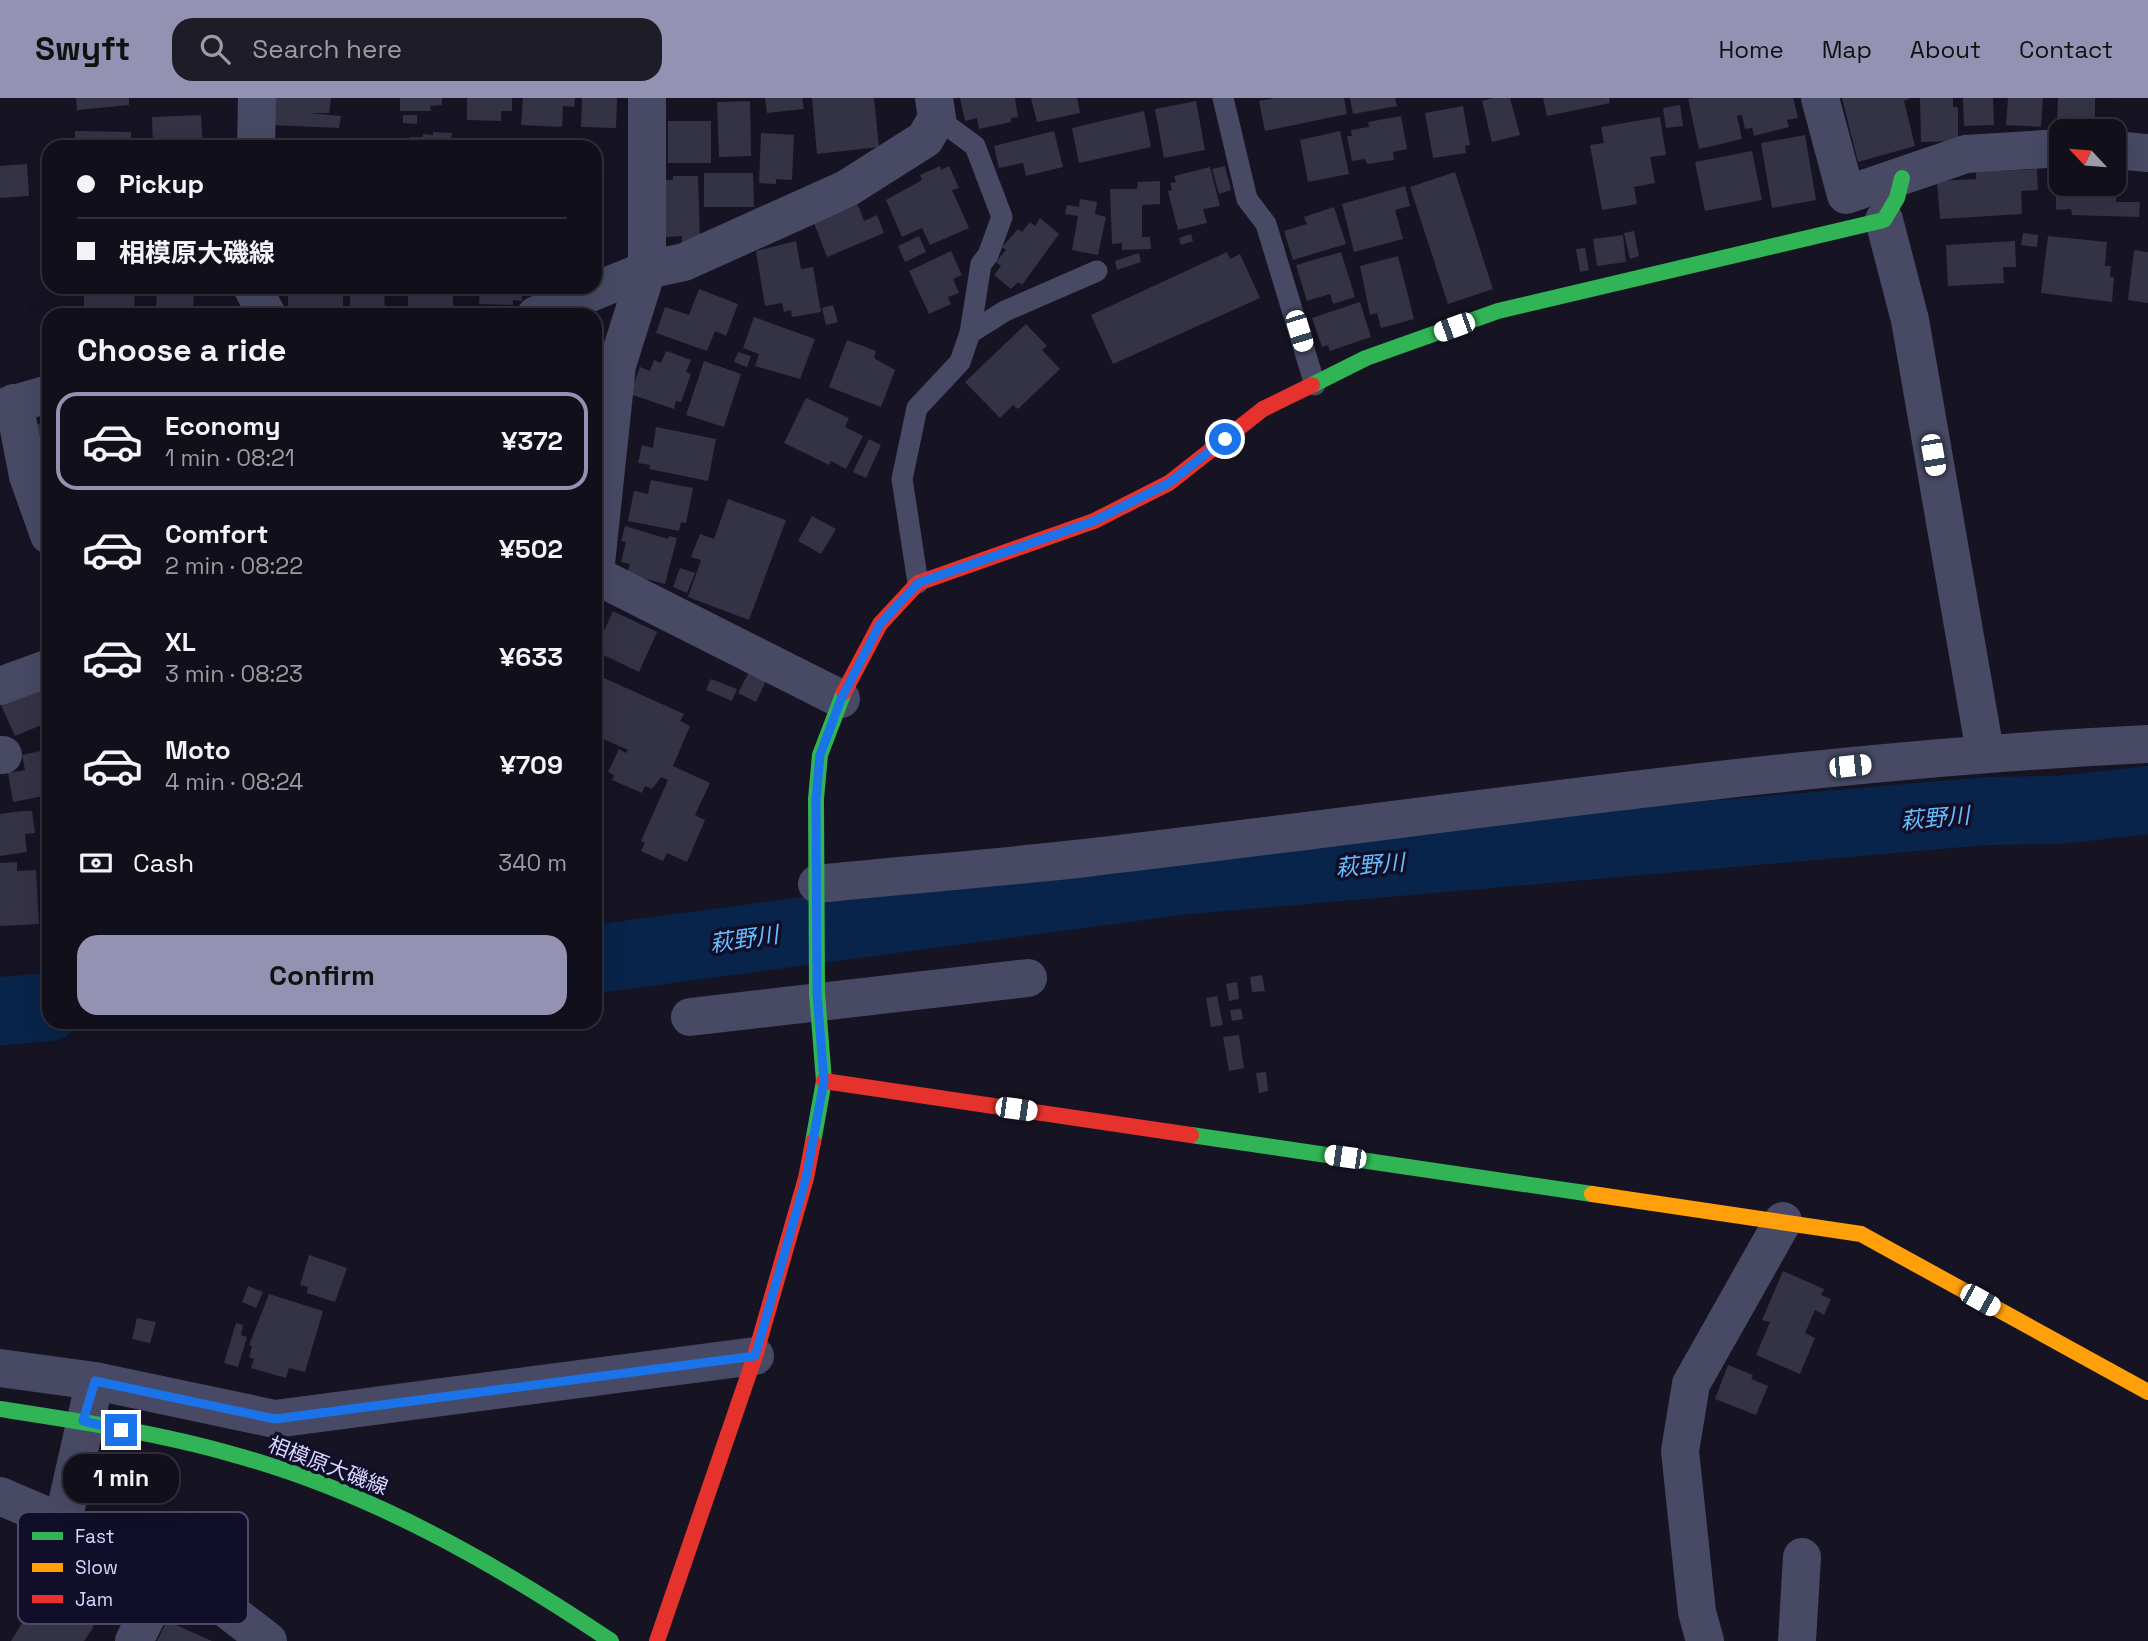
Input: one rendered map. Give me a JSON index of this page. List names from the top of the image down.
{
  "streets": {
    "street": ["相模原大磯線"]
  },
  "water": ["萩野川"],
  "legend": ["Fast", "Slow", "Jam"],
  "north": "top left",
  "page": {
    "header": "Swyft",
    "search": "Search here",
    "nav": [
      "Home",
      "Map",
      "About",
      "Contact"
    ],
    "banner": ["Pickup", "相模原大磯線"],
    "heading": "Choose a ride",
    "list": [
      {
        "name": "Economy",
        "note": "1 min · 08:21",
        "value": "¥372"
      },
      {
        "name": "Comfort",
        "note": "2 min · 08:22",
        "value": "¥502"
      },
      {
        "name": "XL",
        "note": "3 min · 08:23",
        "value": "¥633"
      },
      {
        "name": "Moto",
        "note": "4 min · 08:24",
        "value": "¥709"
      }
    ],
    "pay": ["Cash", "340 m"],
    "buttons": "Confirm",
    "bubble": "1 min"
  }
}
